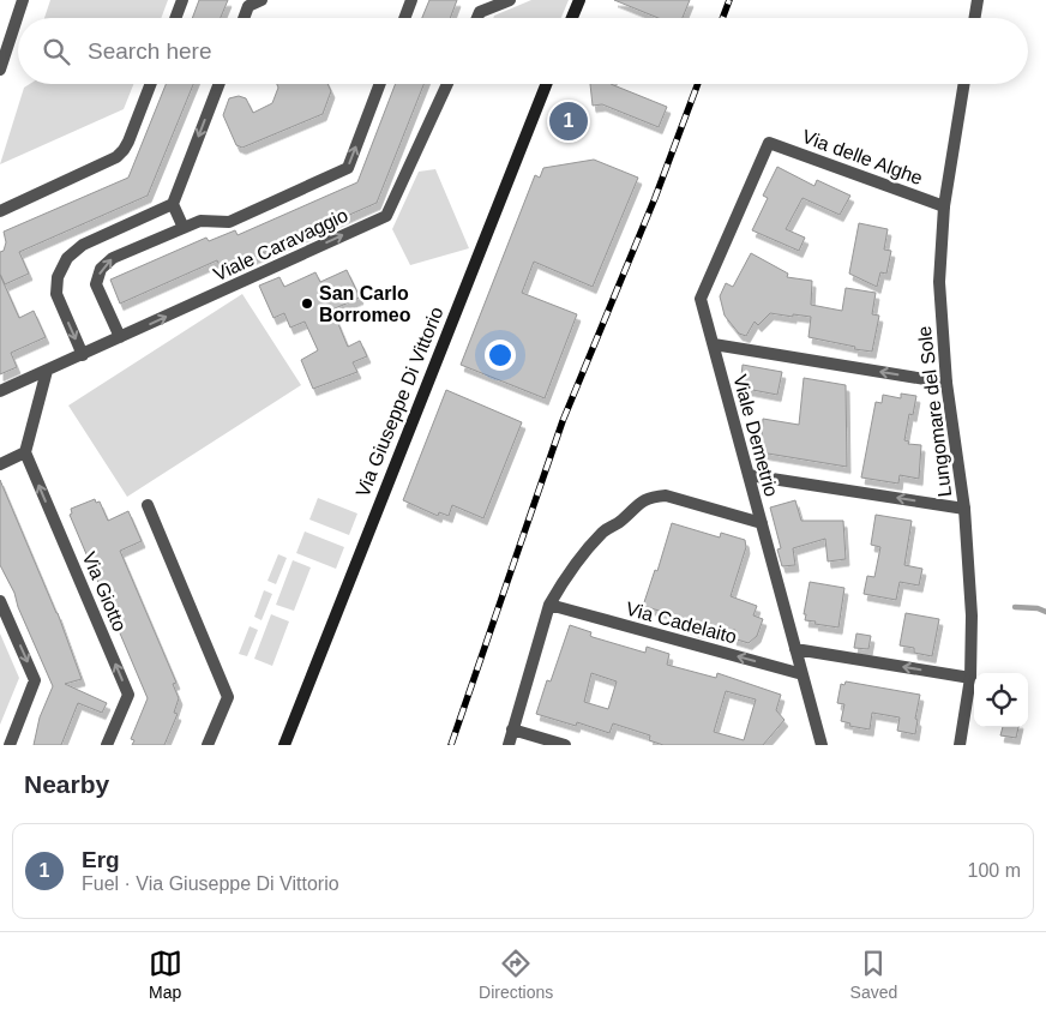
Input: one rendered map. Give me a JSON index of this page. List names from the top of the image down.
{
  "streets": {
    "main road": ["Via Giuseppe Di Vittorio"],
    "street": [
      "Via delle Alghe",
      "Viale Caravaggio",
      "Lungomare del Sole",
      "Viale Demetrio",
      "Via Giotto",
      "Via Cadelaito"
    ]
  },
  "crossings": [
    ["Via delle Alghe", "Lungomare del Sole"],
    ["Via delle Alghe", "Viale Demetrio"],
    ["Viale Demetrio", "Via Cadelaito"]
  ],
  "one_way": ["Via Cadelaito"],
  "places": ["San Carlo Borromeo"],
  "page": {
    "search": "Search here",
    "pins": "1",
    "heading": "Nearby",
    "list": [
      {
        "mark": "1",
        "name": "Erg",
        "note": "Fuel · Via Giuseppe Di Vittorio",
        "value": "100 m"
      }
    ],
    "nav": ["Map", "Directions", "Saved"]
  }
}
